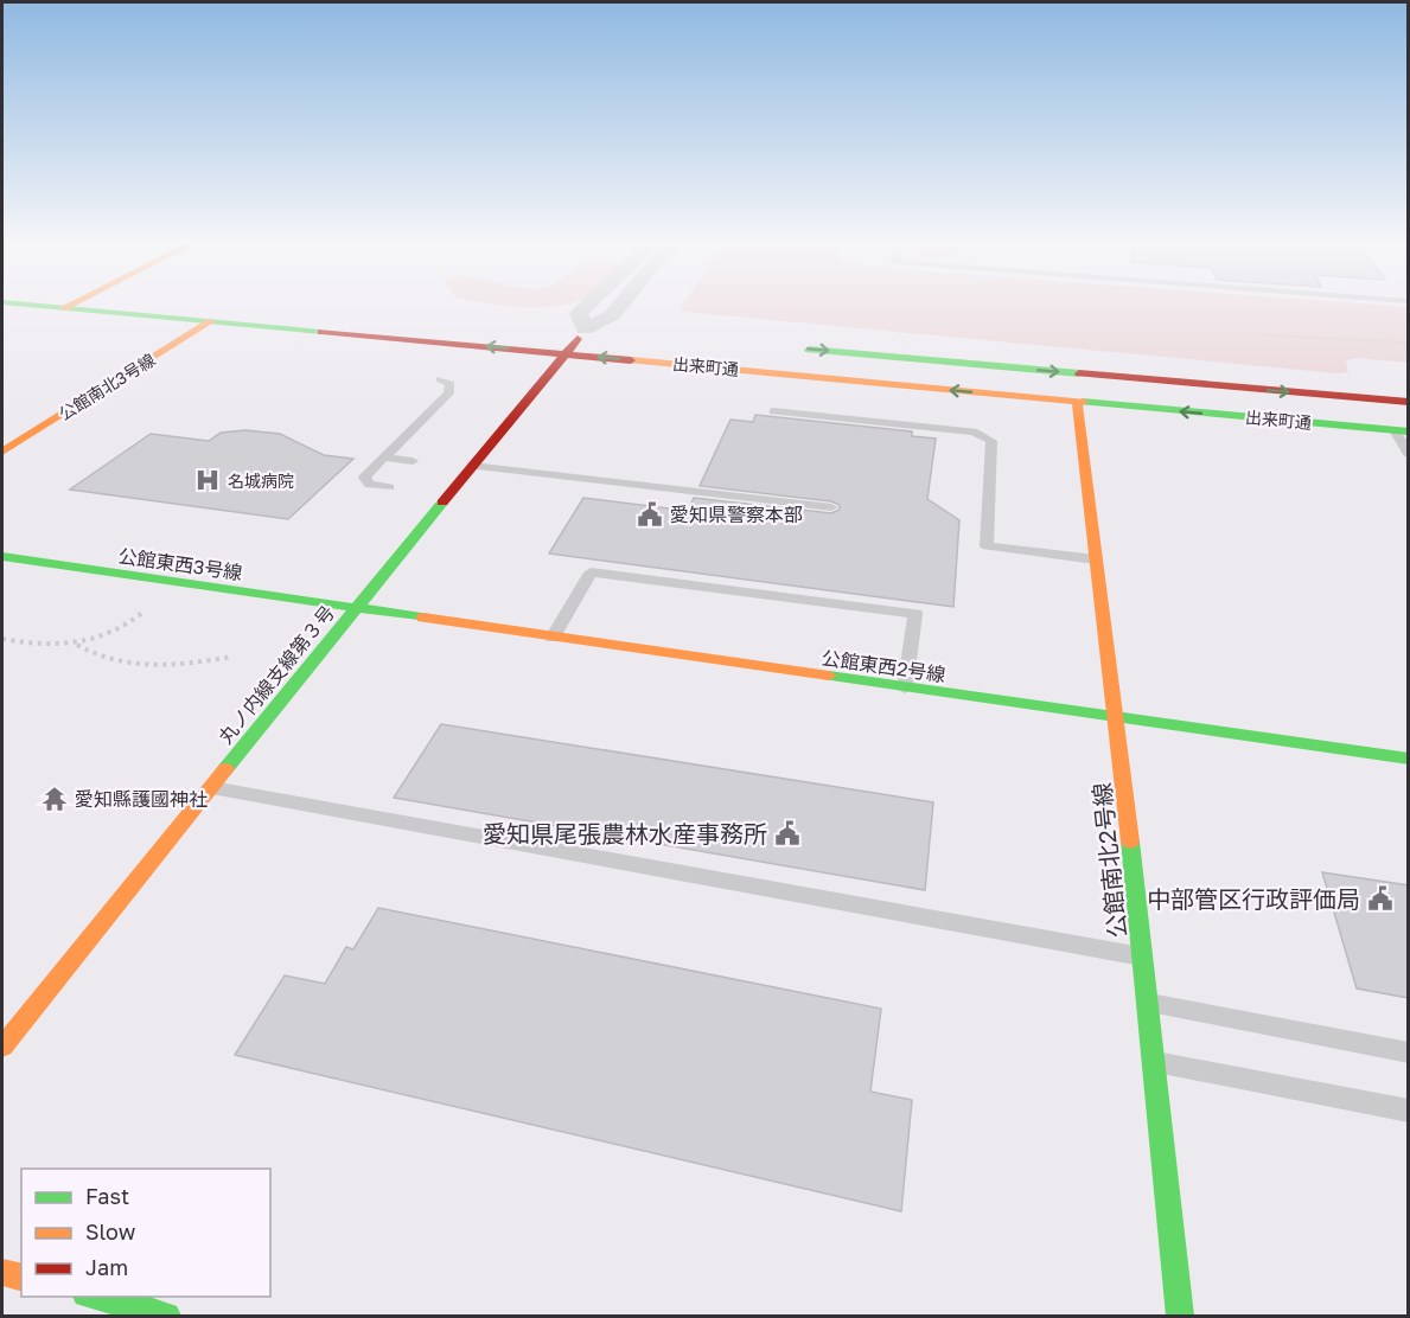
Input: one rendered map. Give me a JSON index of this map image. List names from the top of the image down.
{
  "streets": {
    "street": [
      "出来町通",
      "公館南北3号線",
      "公館東西3号線",
      "公館東西2号線",
      "丸ノ内線支線第３号",
      "公館南北2号線"
    ]
  },
  "crossings": [
    ["出来町通", "公館南北3号線"],
    ["出来町通", "丸ノ内線支線第３号"],
    ["出来町通", "公館南北2号線"],
    ["公館東西3号線", "公館東西2号線"],
    ["公館東西3号線", "丸ノ内線支線第３号"],
    ["公館東西2号線", "丸ノ内線支線第３号"],
    ["公館東西2号線", "公館南北2号線"]
  ],
  "places": {
    "hospital": ["名城病院"],
    "public building": ["愛知県警察本部", "愛知県尾張農林水産事務所", "中部管区行政評価局"],
    "temple": ["愛知縣護國神社"]
  },
  "legend": ["Fast", "Slow", "Jam"]
}
